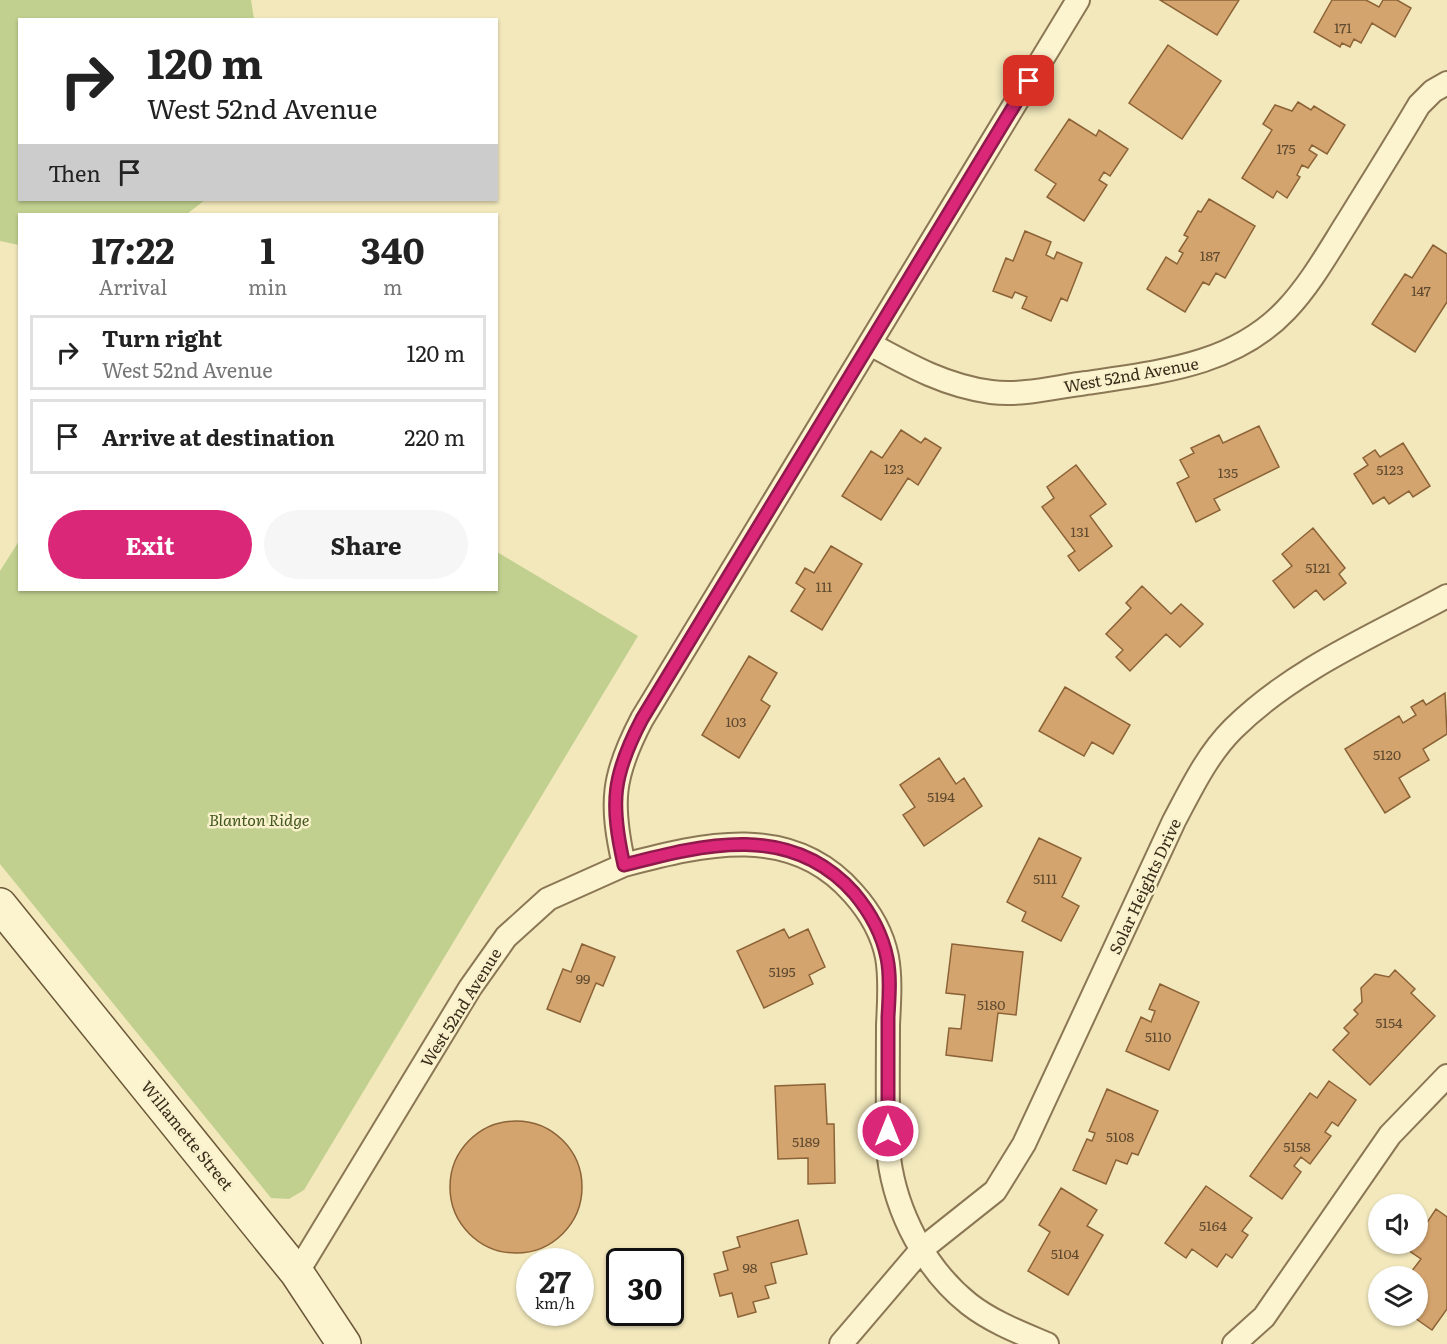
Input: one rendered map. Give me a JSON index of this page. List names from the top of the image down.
{
  "streets": {
    "main road": ["Willamette Street"],
    "street": ["West 52nd Avenue", "Solar Heights Drive"]
  },
  "crossings": [
    ["West 52nd Avenue", "Willamette Street"]
  ],
  "parks": ["Blanton Ridge"],
  "house_numbers": [
    "171",
    "175",
    "187",
    "147",
    "123",
    "5123",
    "135",
    "131",
    "5121",
    "111",
    "103",
    "5120",
    "5194",
    "5111",
    "5195",
    "99",
    "5180",
    "5154",
    "5110",
    "5108",
    "5189",
    "5158",
    "5164",
    "5104",
    "98"
  ],
  "page": {
    "turn": ["120 m", "West 52nd Avenue"],
    "then": "Then",
    "eta": [
      "17:22",
      "Arrival",
      "1",
      "min",
      "340",
      "m"
    ],
    "list": [
      {
        "name": "Turn right",
        "note": "West 52nd Avenue",
        "value": "120 m"
      },
      {
        "name": "Arrive at destination",
        "value": "220 m"
      }
    ],
    "buttons": ["Exit", "Share"],
    "speed": "27 km/h",
    "limit": "30"
  }
}
